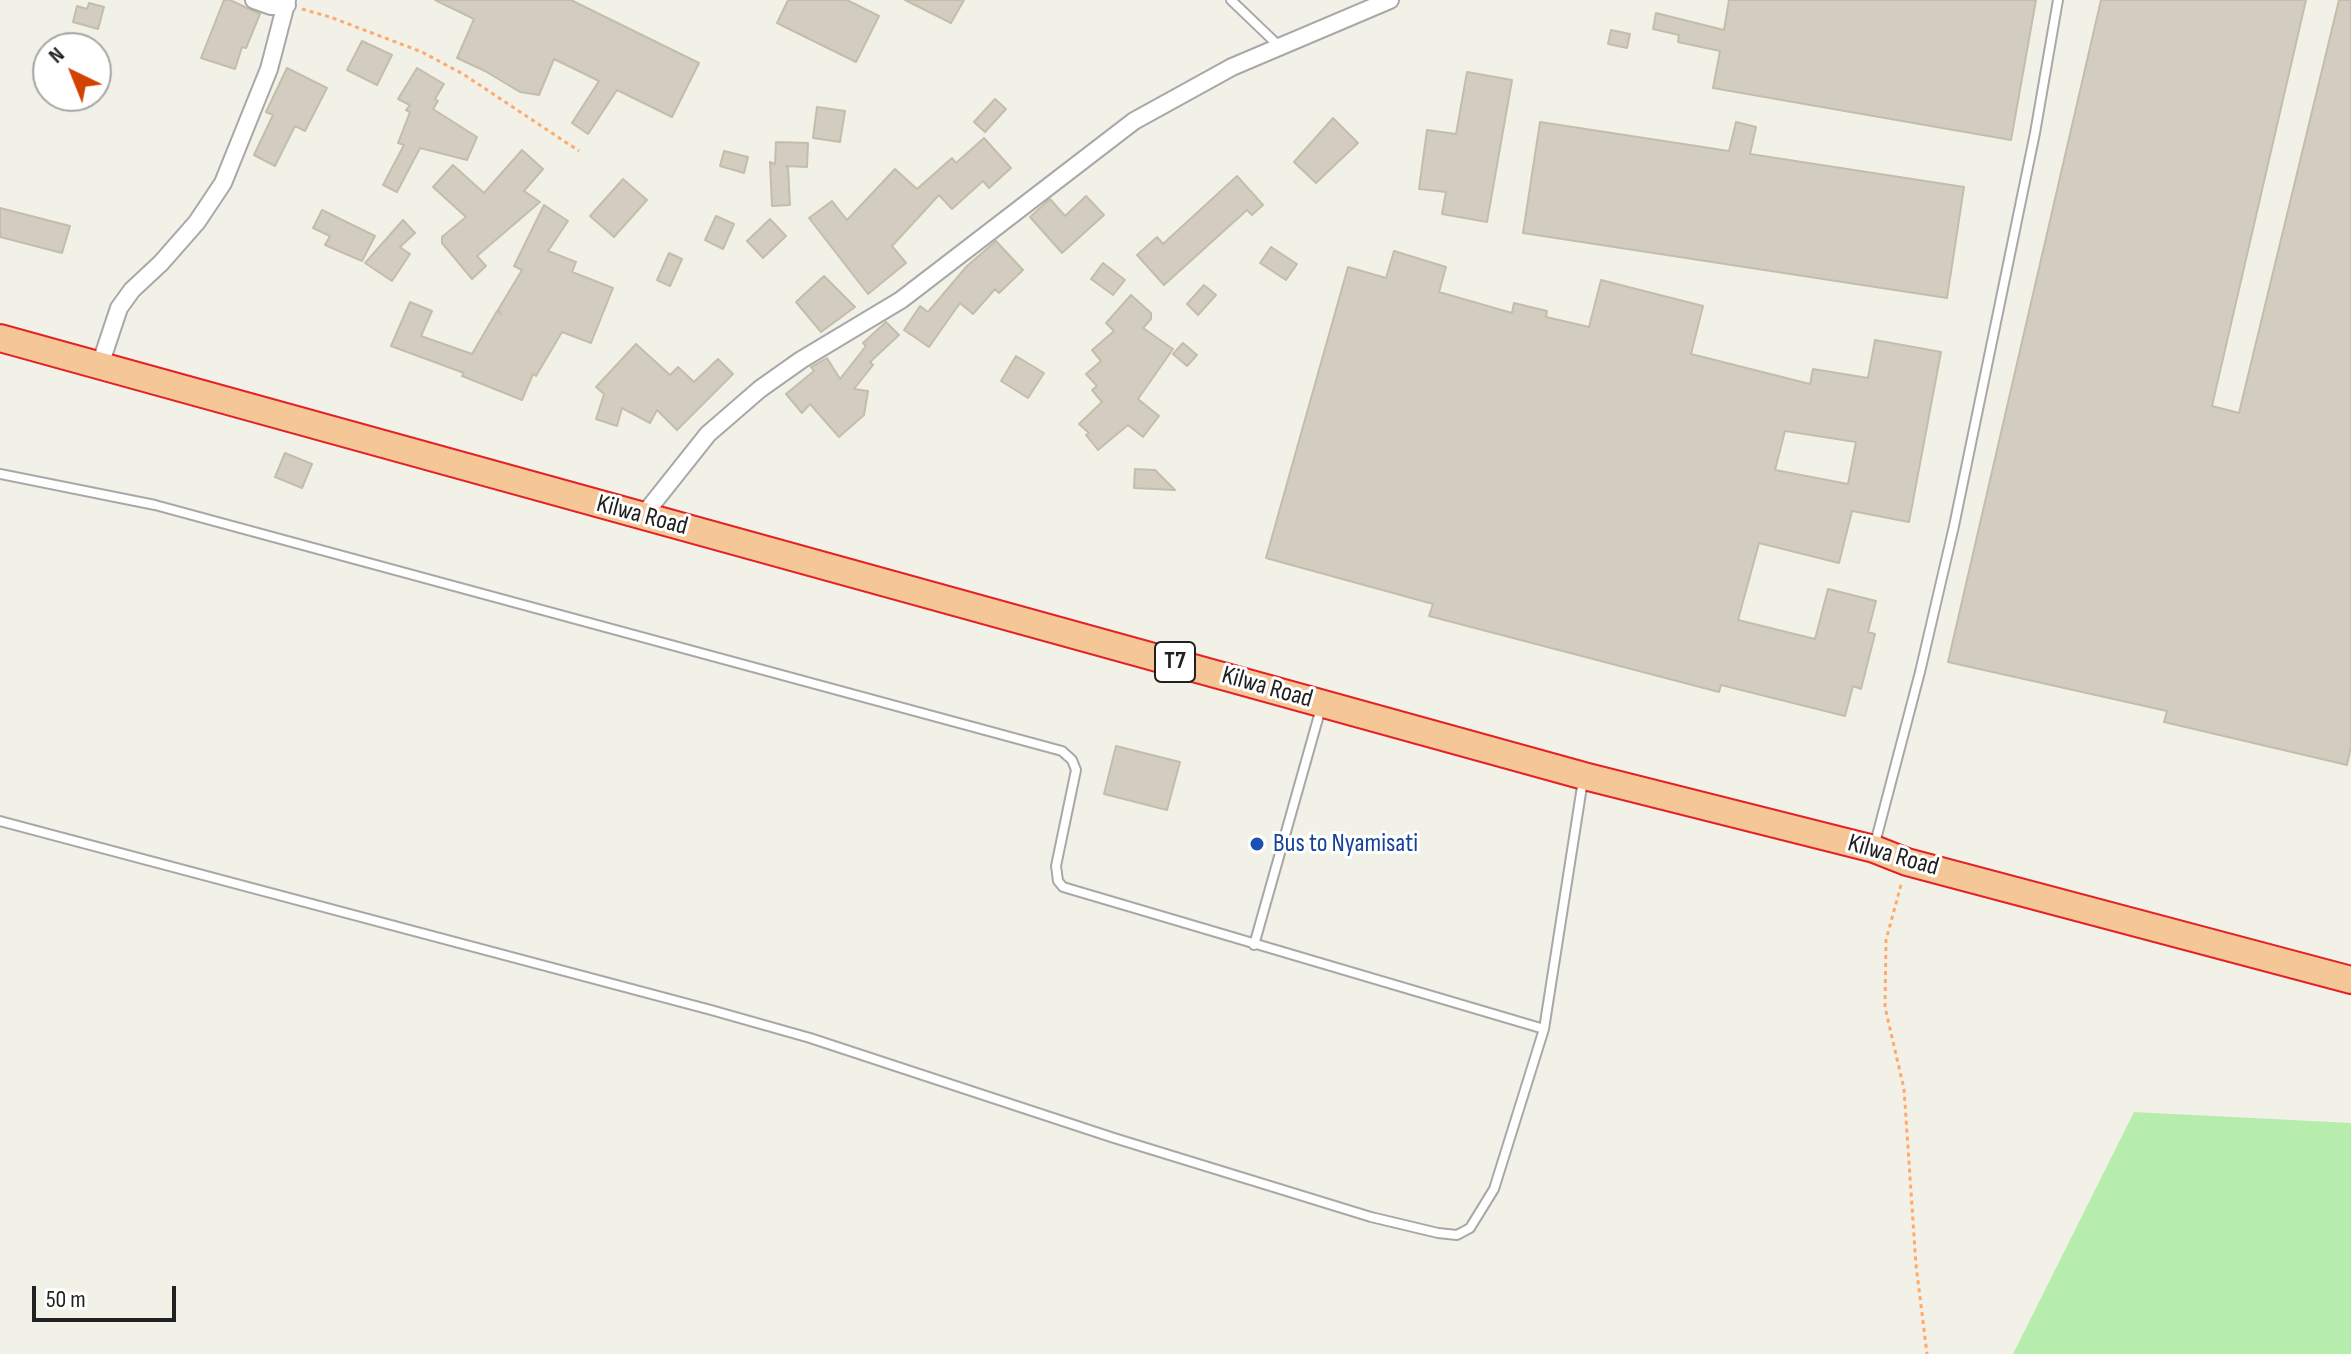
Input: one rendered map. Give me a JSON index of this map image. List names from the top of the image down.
{
  "streets": {
    "highway": ["Kilwa Road", "T7"]
  },
  "places": ["Bus to Nyamisati"],
  "scale_bar": "50 m",
  "north": "top left"
}
